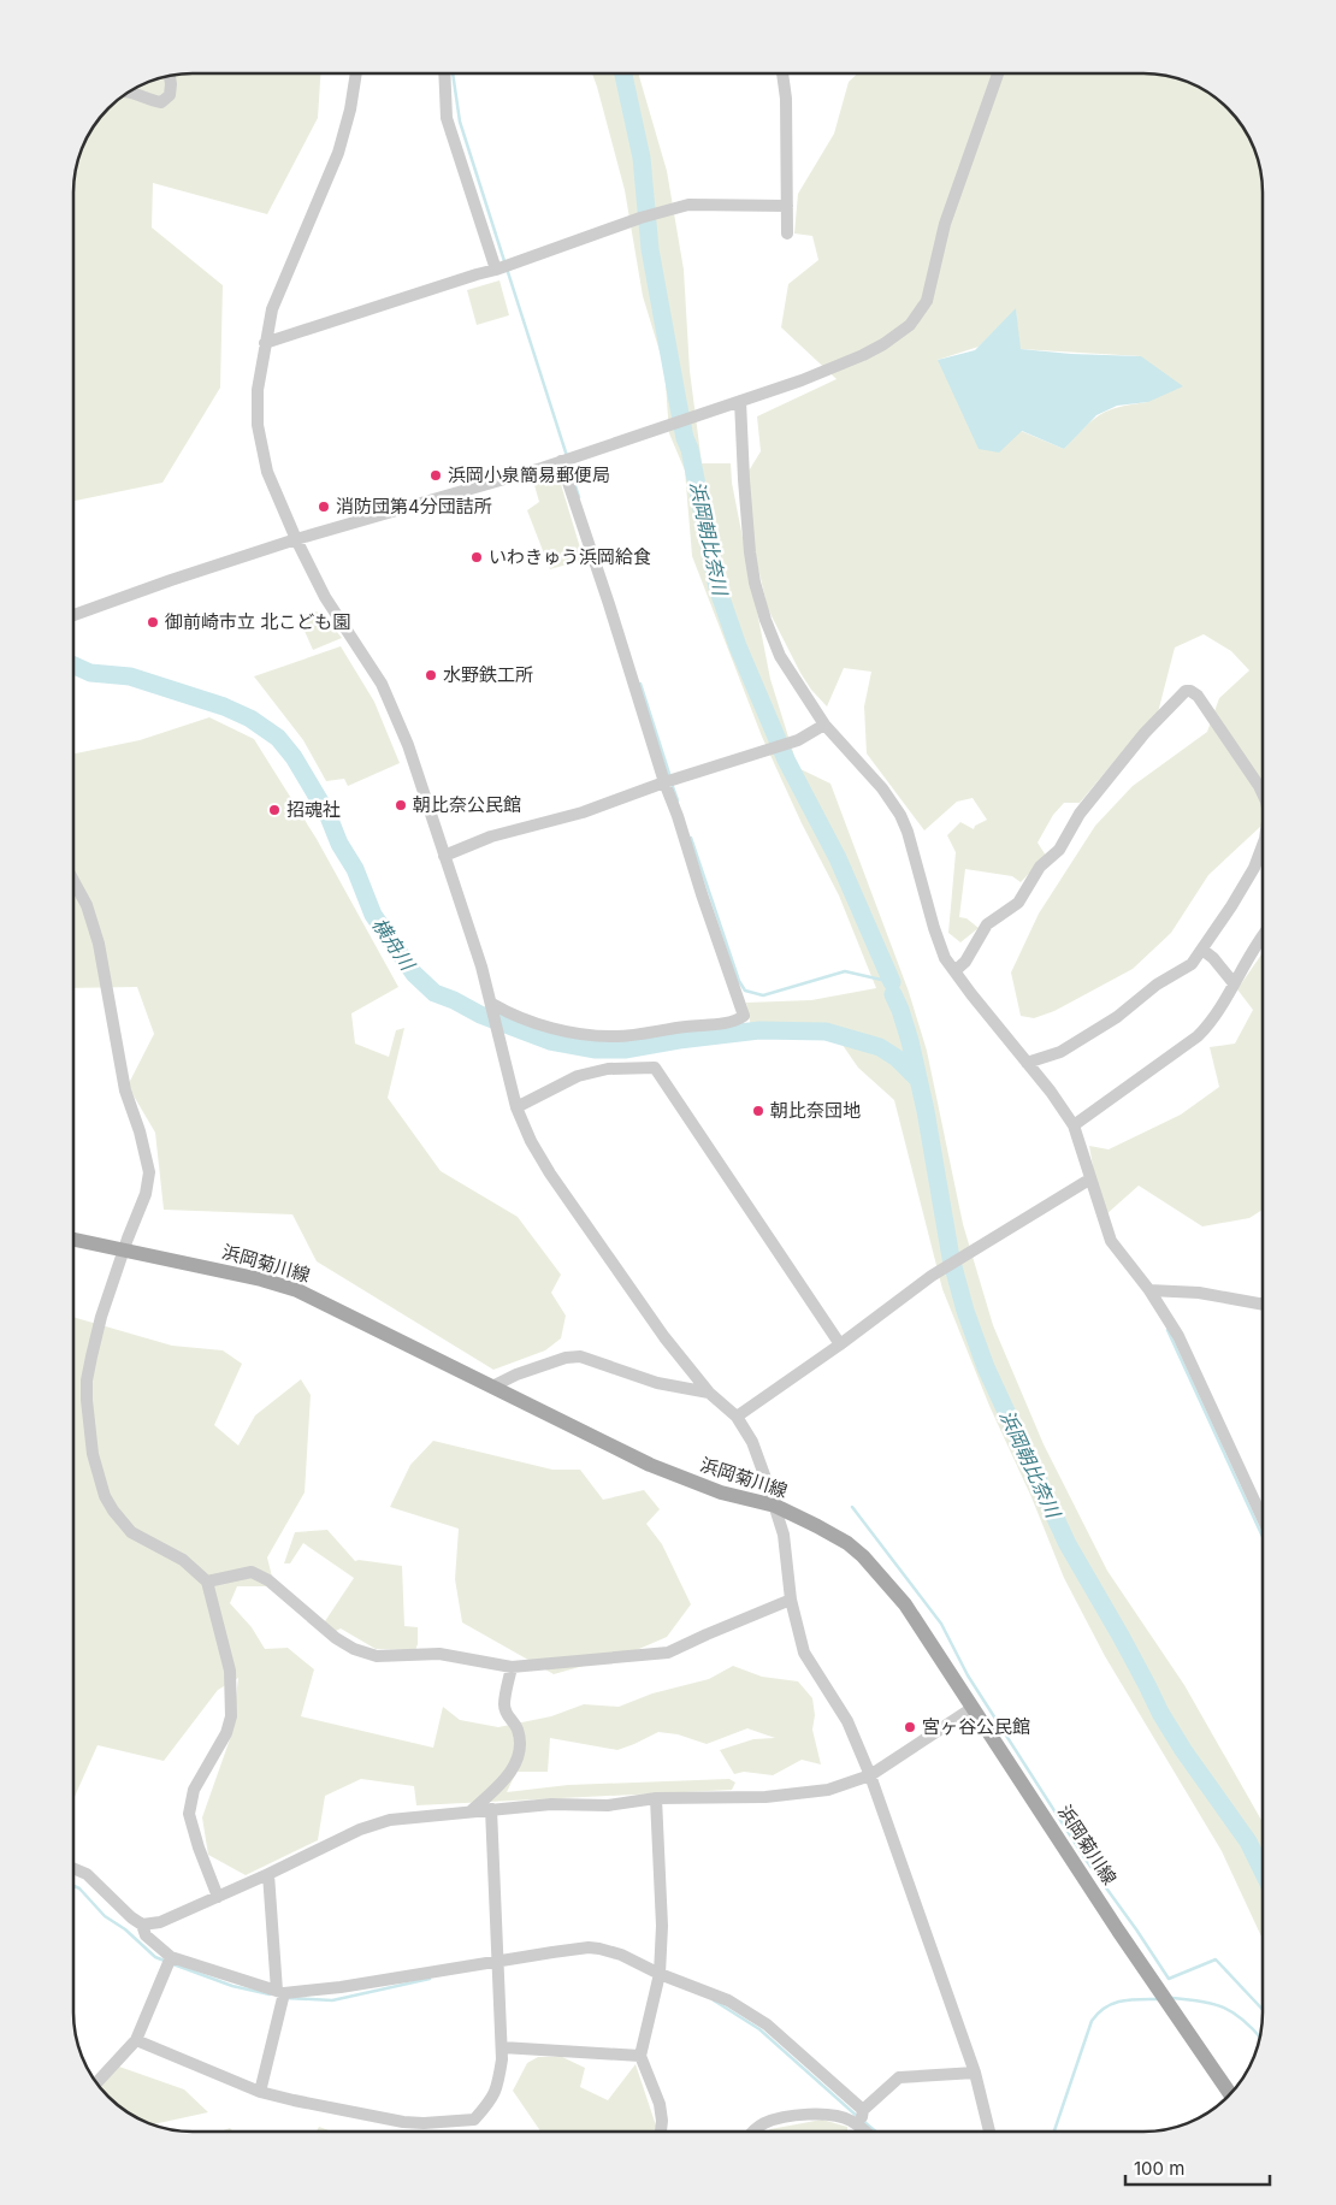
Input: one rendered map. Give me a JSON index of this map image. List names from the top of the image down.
{
  "streets": {
    "main road": ["浜岡菊川線"]
  },
  "water": ["浜岡朝比奈川", "横舟川"],
  "places": [
    "浜岡小泉簡易郵便局",
    "消防団第4分団詰所",
    "いわきゅう浜岡給食",
    "御前崎市立 北こども園",
    "水野鉄工所",
    "朝比奈公民館",
    "招魂社",
    "朝比奈団地",
    "宮ヶ谷公民館"
  ],
  "scale_bar": "100 m"
}
